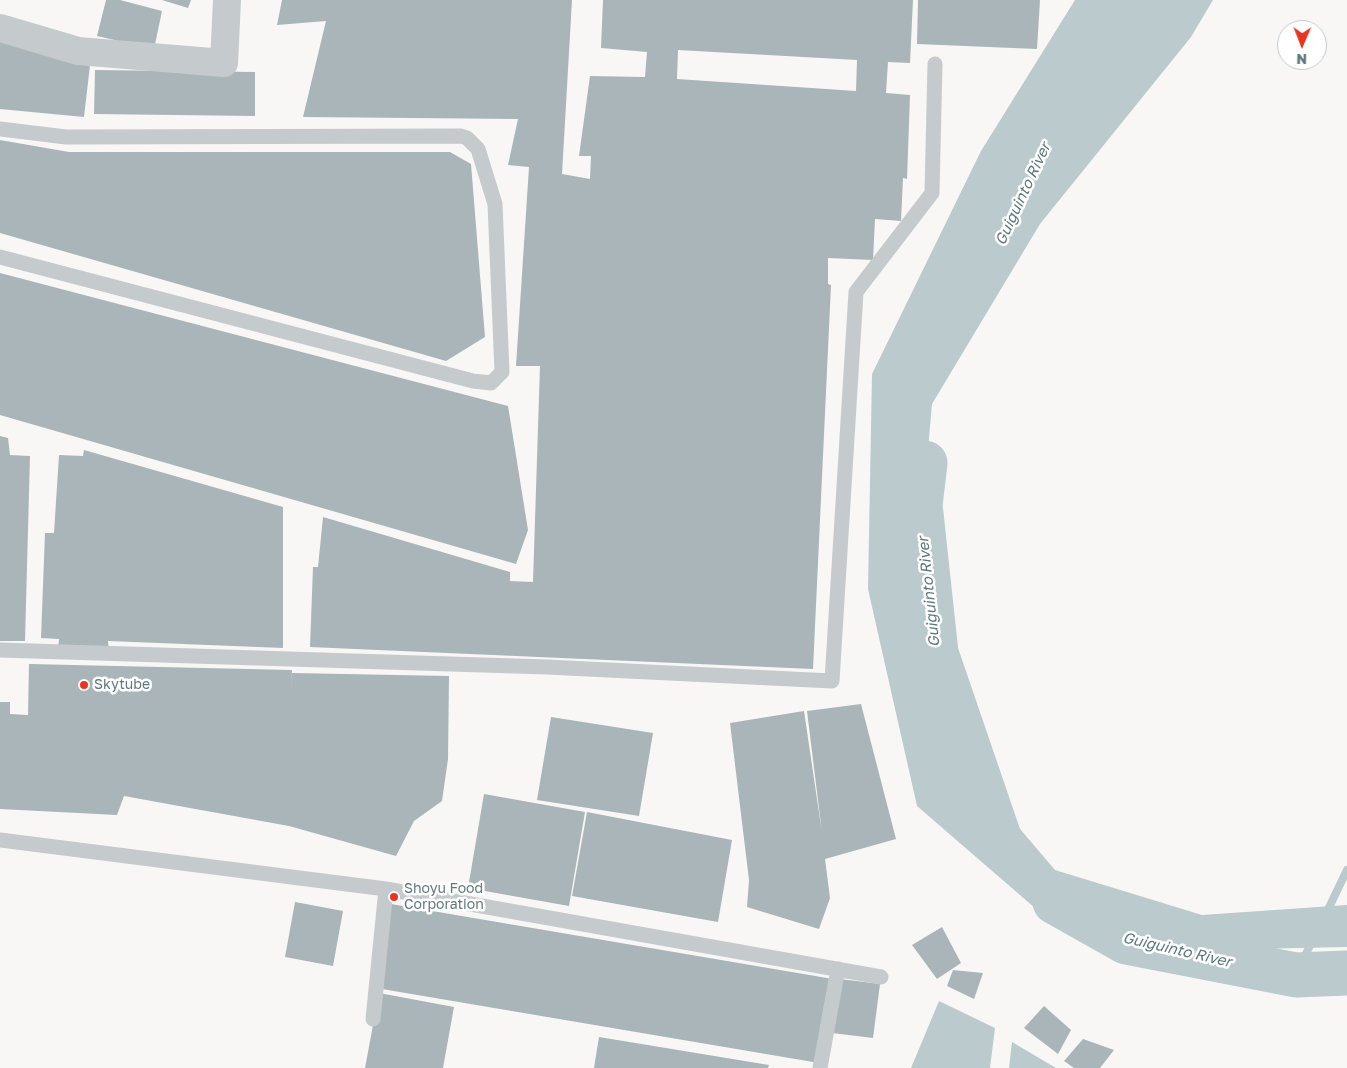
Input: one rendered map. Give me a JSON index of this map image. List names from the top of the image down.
{
  "water": ["Guiguinto River"],
  "places": ["Skytube", "Shoyu Food Corporation"],
  "north": "bottom"
}
